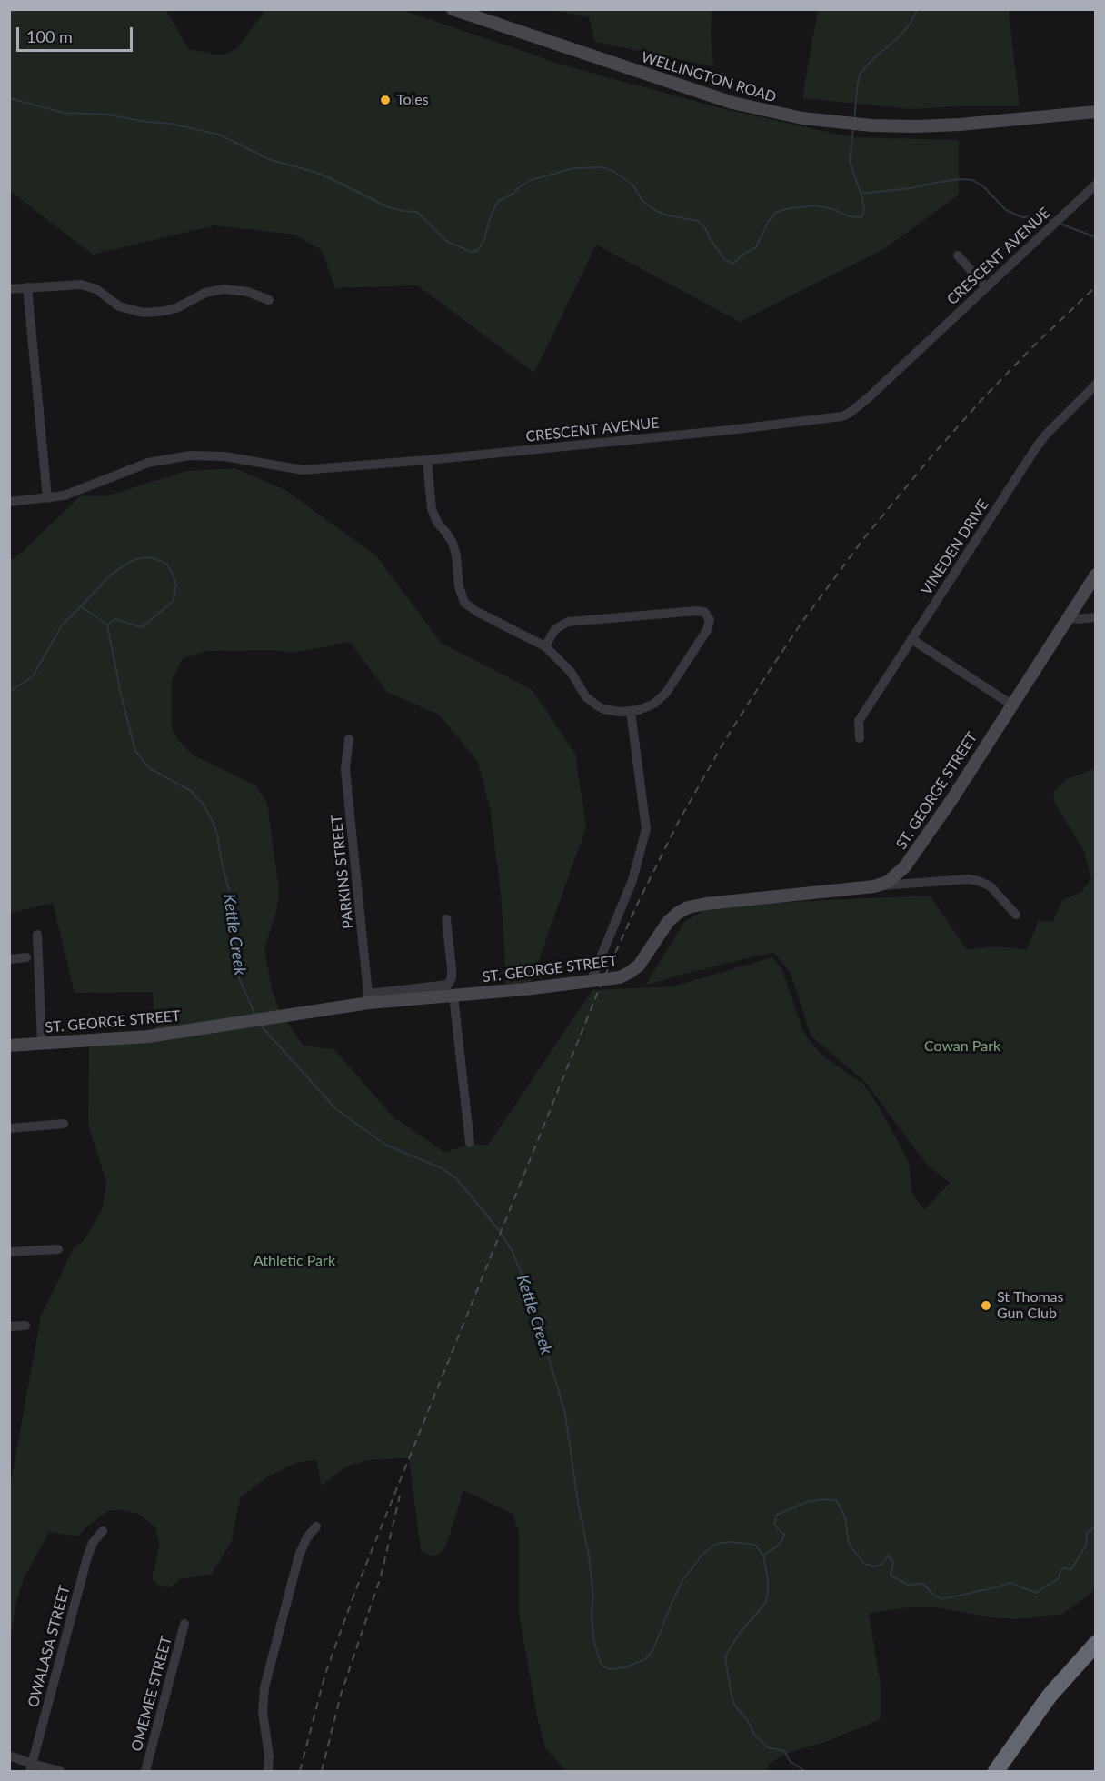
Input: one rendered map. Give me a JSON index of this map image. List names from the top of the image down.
{
  "streets": {
    "street": [
      "WELLINGTON ROAD",
      "CRESCENT AVENUE",
      "VINEDEN DRIVE",
      "ST. GEORGE STREET",
      "PARKINS STREET",
      "OWALASA STREET",
      "OMEMEE STREET"
    ]
  },
  "crossings": [
    ["ST. GEORGE STREET", "PARKINS STREET"]
  ],
  "water": ["Kettle Creek"],
  "parks": ["Cowan Park", "Athletic Park"],
  "places": ["Toles", "St Thomas Gun Club"],
  "scale_bar": "100 m"
}
